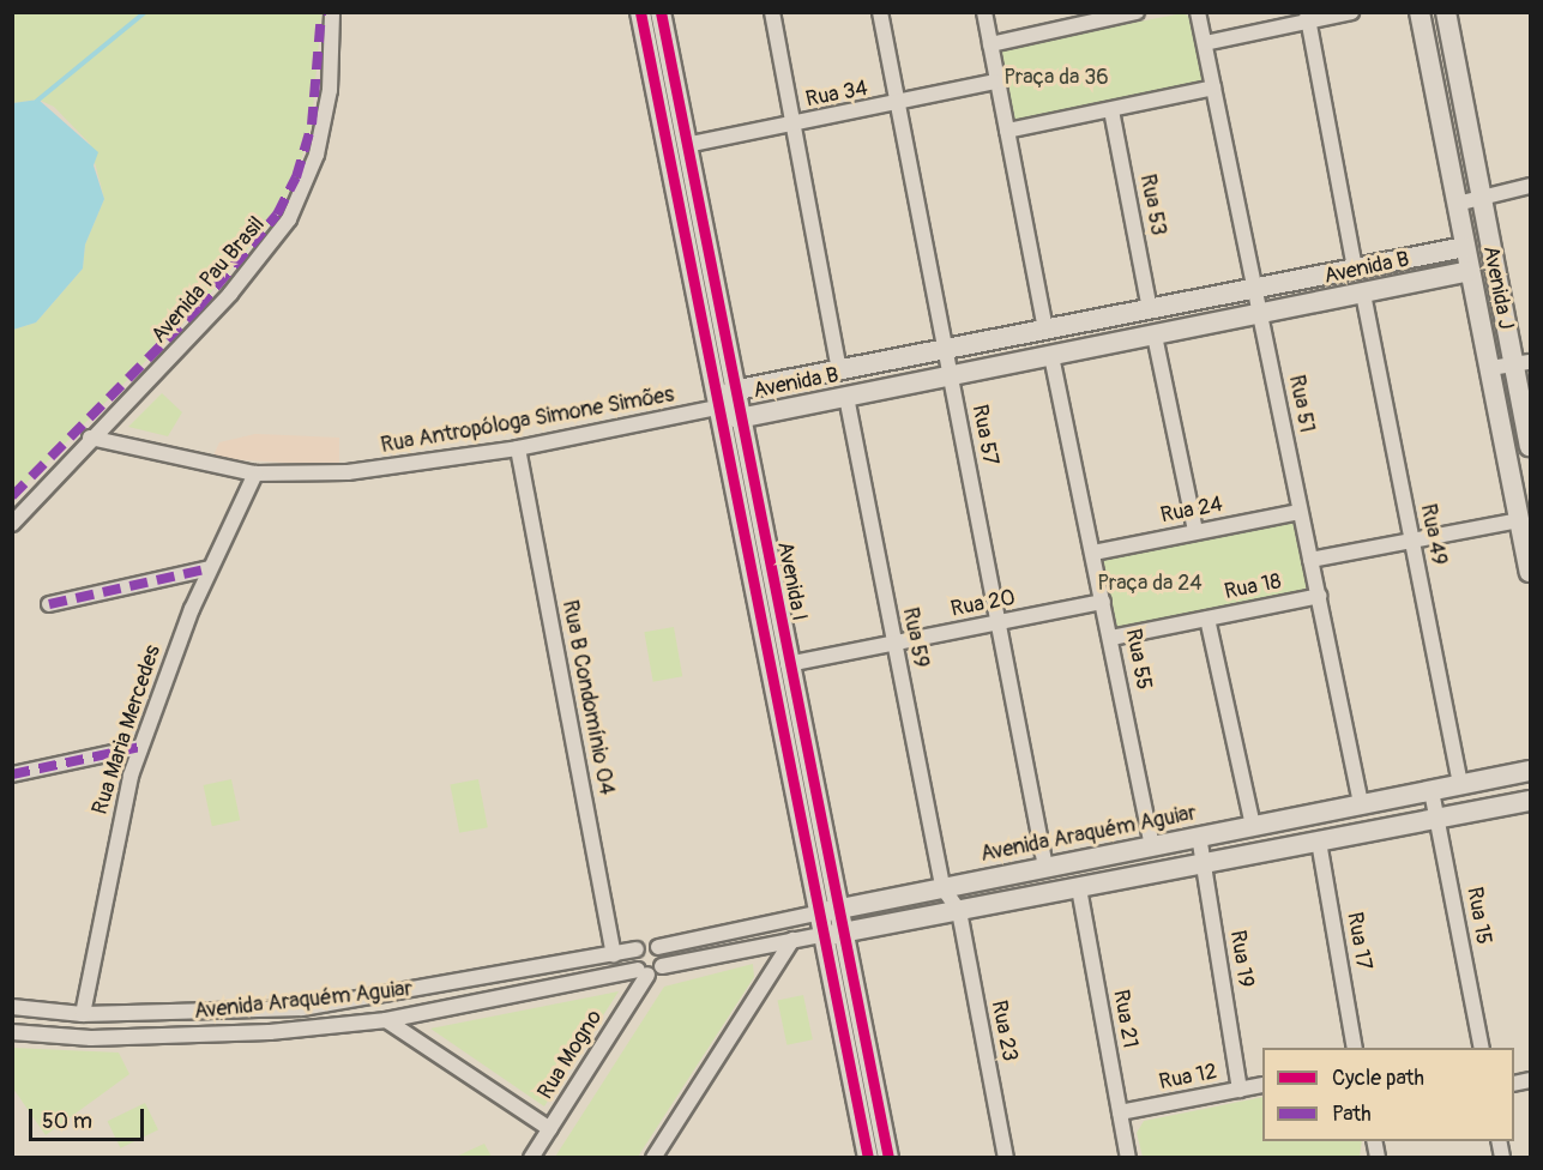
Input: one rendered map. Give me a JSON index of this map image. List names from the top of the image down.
{
  "streets": {
    "street": [
      "Rua 34",
      "Rua 53",
      "Avenida B",
      "Avenida Pau Brasil",
      "Avenida J",
      "Rua 51",
      "Rua Antropóloga Simone Simões",
      "Rua 57",
      "Rua 24",
      "Rua 49",
      "Avenida I",
      "Rua 18",
      "Rua 20",
      "Rua 59",
      "Rua 55",
      "Rua B Condomínio 04",
      "Rua Maria Mercedes",
      "Avenida Araquém Aguiar",
      "Rua 15",
      "Rua 17",
      "Rua 19",
      "Rua 21",
      "Rua 23",
      "Rua Mogno",
      "Rua 12"
    ]
  },
  "crossings": [
    ["Rua 34", "Rua 57"],
    ["Rua 34", "Avenida I"],
    ["Rua 53", "Avenida B"],
    ["Avenida B", "Avenida J"],
    ["Avenida B", "Rua 51"],
    ["Avenida B", "Rua Antropóloga Simone Simões"],
    ["Avenida B", "Rua 57"],
    ["Avenida B", "Rua 49"],
    ["Avenida B", "Avenida I"],
    ["Avenida B", "Rua 59"],
    ["Avenida B", "Rua 55"],
    ["Avenida Pau Brasil", "Rua Antropóloga Simone Simões"],
    ["Rua 51", "Rua 24"],
    ["Rua 51", "Rua 18"],
    ["Rua 51", "Avenida Araquém Aguiar"],
    ["Rua Antropóloga Simone Simões", "Avenida I"],
    ["Rua Antropóloga Simone Simões", "Rua B Condomínio 04"],
    ["Rua Antropóloga Simone Simões", "Rua Maria Mercedes"],
    ["Rua 57", "Rua 20"],
    ["Rua 57", "Avenida Araquém Aguiar"],
    ["Rua 24", "Rua 55"],
    ["Rua 49", "Avenida Araquém Aguiar"],
    ["Avenida I", "Rua 20"],
    ["Avenida I", "Avenida Araquém Aguiar"],
    ["Rua 18", "Rua 55"],
    ["Rua 20", "Rua 59"],
    ["Rua 20", "Rua 55"],
    ["Rua 59", "Avenida Araquém Aguiar"],
    ["Rua 55", "Avenida Araquém Aguiar"],
    ["Rua B Condomínio 04", "Avenida Araquém Aguiar"],
    ["Rua Maria Mercedes", "Avenida Araquém Aguiar"],
    ["Avenida Araquém Aguiar", "Rua 15"],
    ["Avenida Araquém Aguiar", "Rua 19"],
    ["Avenida Araquém Aguiar", "Rua Mogno"],
    ["Rua 19", "Rua 12"],
    ["Rua 21", "Rua 12"]
  ],
  "parks": ["Praça da 36", "Praça da 24"],
  "legend": ["Cycle path", "Path"],
  "scale_bar": "50 m"
}
